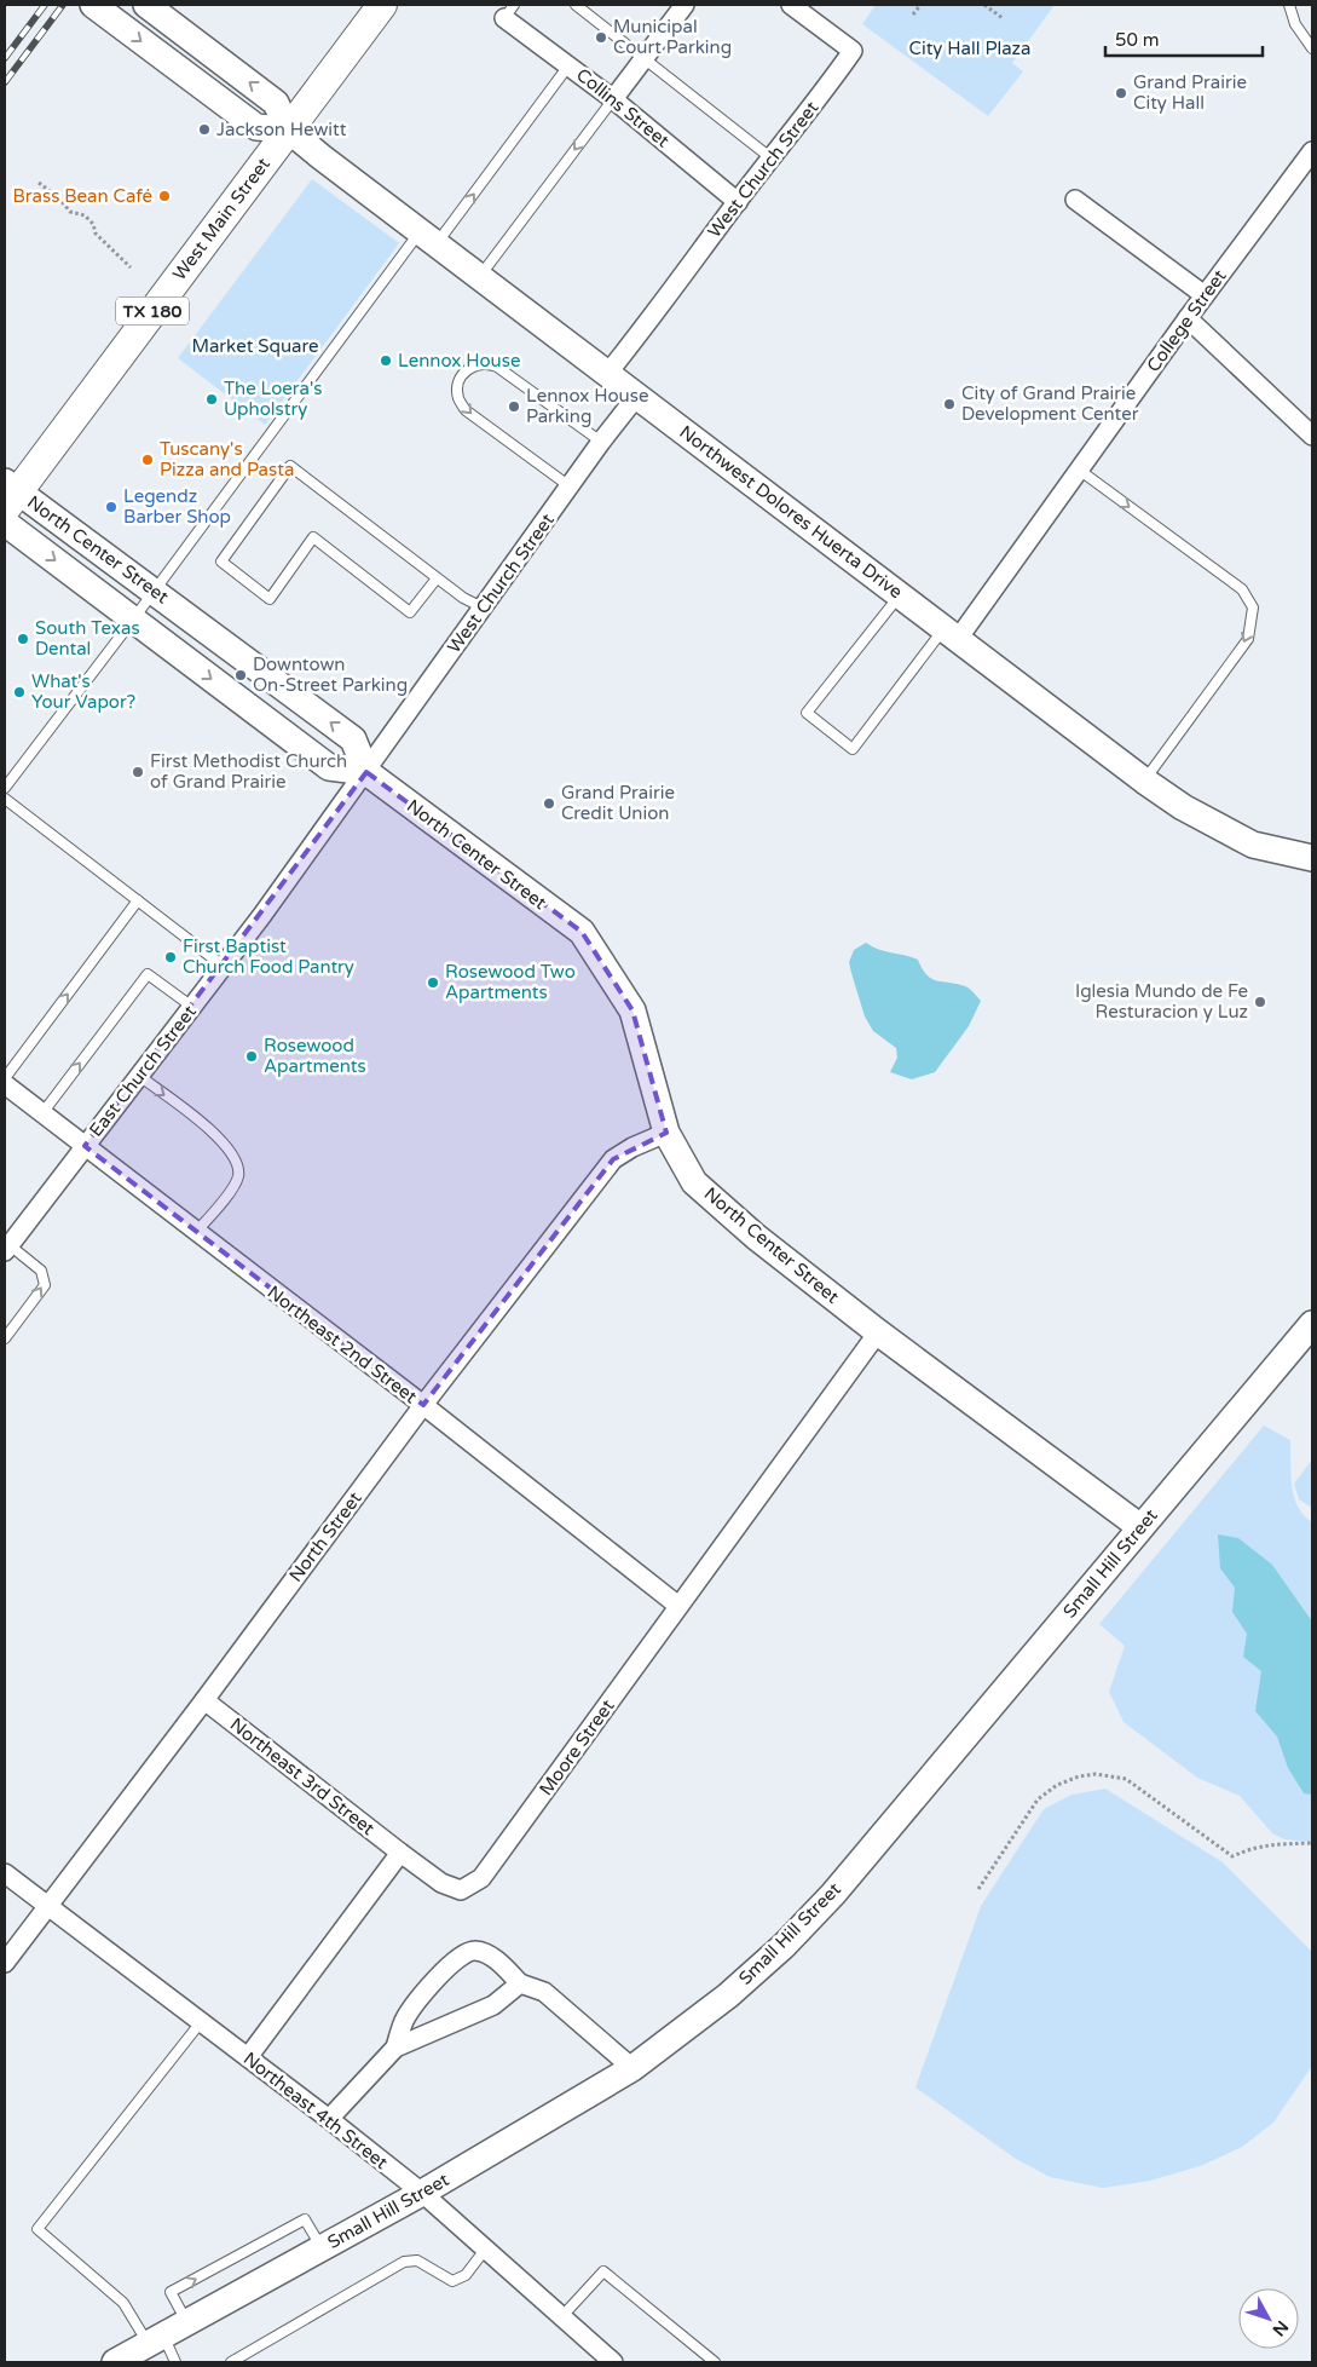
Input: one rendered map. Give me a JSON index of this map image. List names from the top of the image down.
{
  "streets": {
    "main road": ["West Main Street", "TX 180"],
    "street": [
      "Collins Street",
      "West Church Street",
      "College Street",
      "Northwest Dolores Huerta Drive",
      "North Center Street",
      "East Church Street",
      "Northeast 2nd Street",
      "North Street",
      "Small Hill Street",
      "Moore Street",
      "Northeast 3rd Street",
      "Northeast 4th Street"
    ]
  },
  "crossings": [
    ["Collins Street", "West Church Street"],
    ["West Church Street", "Northwest Dolores Huerta Drive"],
    ["West Church Street", "North Center Street"],
    ["West Church Street", "East Church Street"],
    ["West Main Street", "Northwest Dolores Huerta Drive"],
    ["West Main Street", "North Center Street"],
    ["College Street", "Northwest Dolores Huerta Drive"],
    ["North Center Street", "East Church Street"],
    ["North Center Street", "North Street"],
    ["North Center Street", "Small Hill Street"],
    ["North Center Street", "Moore Street"],
    ["East Church Street", "Northeast 2nd Street"],
    ["Northeast 2nd Street", "North Street"],
    ["Northeast 2nd Street", "Moore Street"],
    ["North Street", "Northeast 3rd Street"],
    ["North Street", "Northeast 4th Street"],
    ["Small Hill Street", "Northeast 4th Street"],
    ["Moore Street", "Northeast 3rd Street"]
  ],
  "parks": ["City Hall Plaza", "Market Square"],
  "places": [
    "Municipal Court Parking",
    "Grand Prairie City Hall",
    "Jackson Hewitt",
    "Brass Bean Café",
    "Lennox House",
    "The Loera's Upholstry",
    "City of Grand Prairie Development Center",
    "Lennox House Parking",
    "Tuscany's Pizza and Pasta",
    "Legendz Barber Shop",
    "South Texas Dental",
    "Downtown On-Street Parking",
    "What's Your Vapor?",
    "First Methodist Church of Grand Prairie",
    "Grand Prairie Credit Union",
    "First Baptist Church Food Pantry",
    "Rosewood Two Apartments",
    "Iglesia Mundo de Fe Resturacion y Luz",
    "Rosewood Apartments"
  ],
  "scale_bar": "50 m",
  "north": "bottom right"
}
